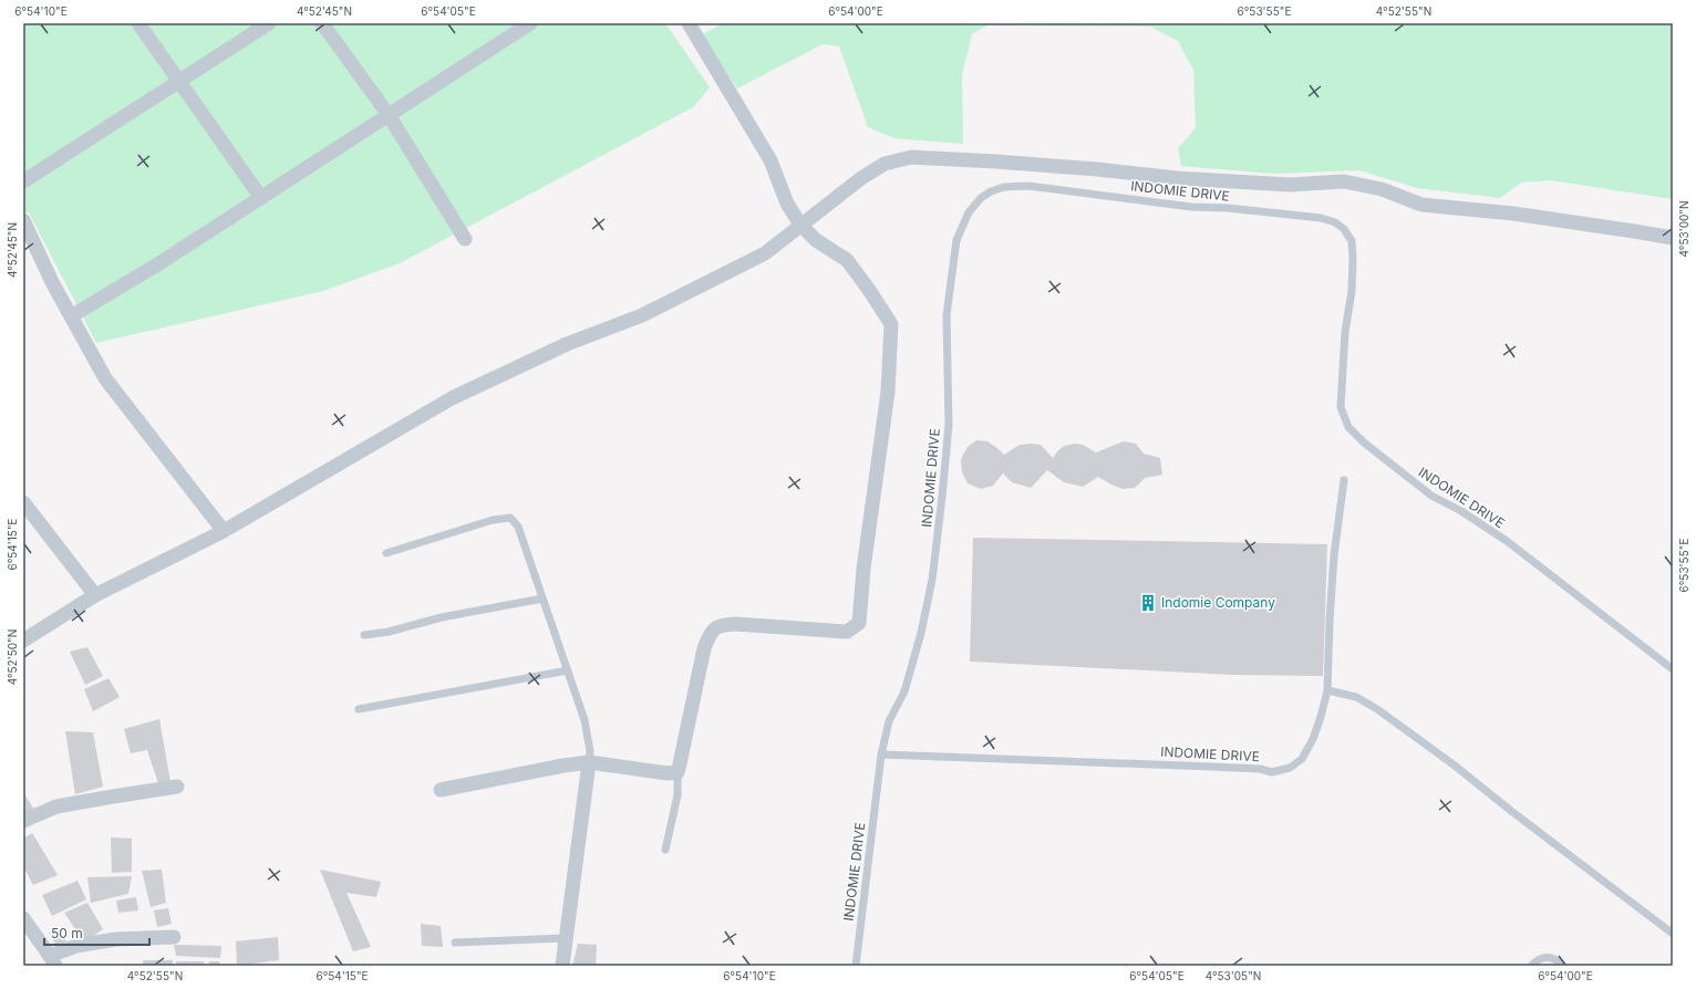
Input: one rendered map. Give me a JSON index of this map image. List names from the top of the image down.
{
  "streets": {
    "lane": ["INDOMIE DRIVE"]
  },
  "places": {
    "building": ["Indomie Company"]
  },
  "scale_bar": "50 m",
  "coordinates": [
    "6°54'10\"E",
    "4°52'45\"N",
    "6°54'05\"E",
    "6°54'00\"E",
    "6°53'55\"E",
    "4°52'55\"N",
    "4°53'00\"N",
    "6°54'15\"E",
    "4°52'50\"N",
    "4°53'05\"N"
  ]
}
